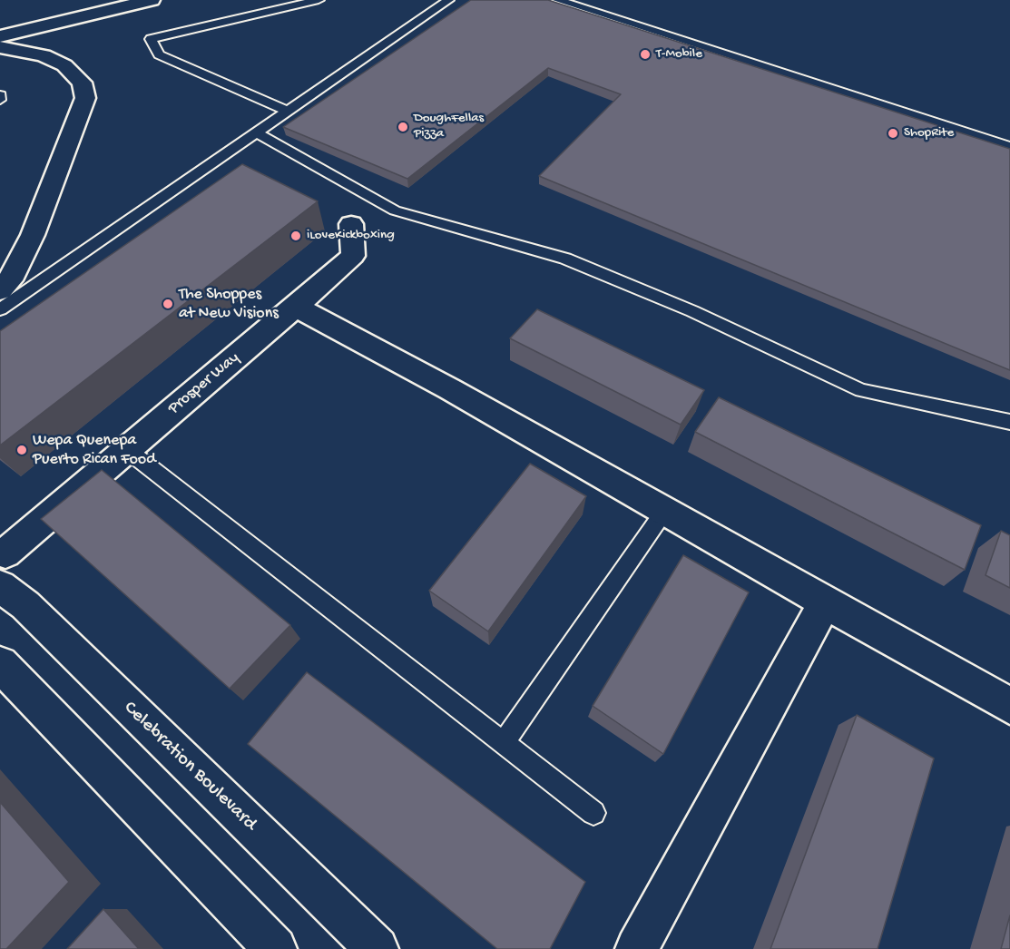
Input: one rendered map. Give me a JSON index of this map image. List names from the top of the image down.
{
  "streets": {
    "street": ["Prosper Way", "Celebration Boulevard"]
  },
  "crossings": [
    ["Prosper Way", "Celebration Boulevard"]
  ],
  "places": [
    "T-Mobile",
    "DoughFellas Pizza",
    "ShopRite",
    "iLoveKickboxing",
    "The Shoppes at New Visions",
    "Wepa Quenepa Puerto Rican Food"
  ]
}
